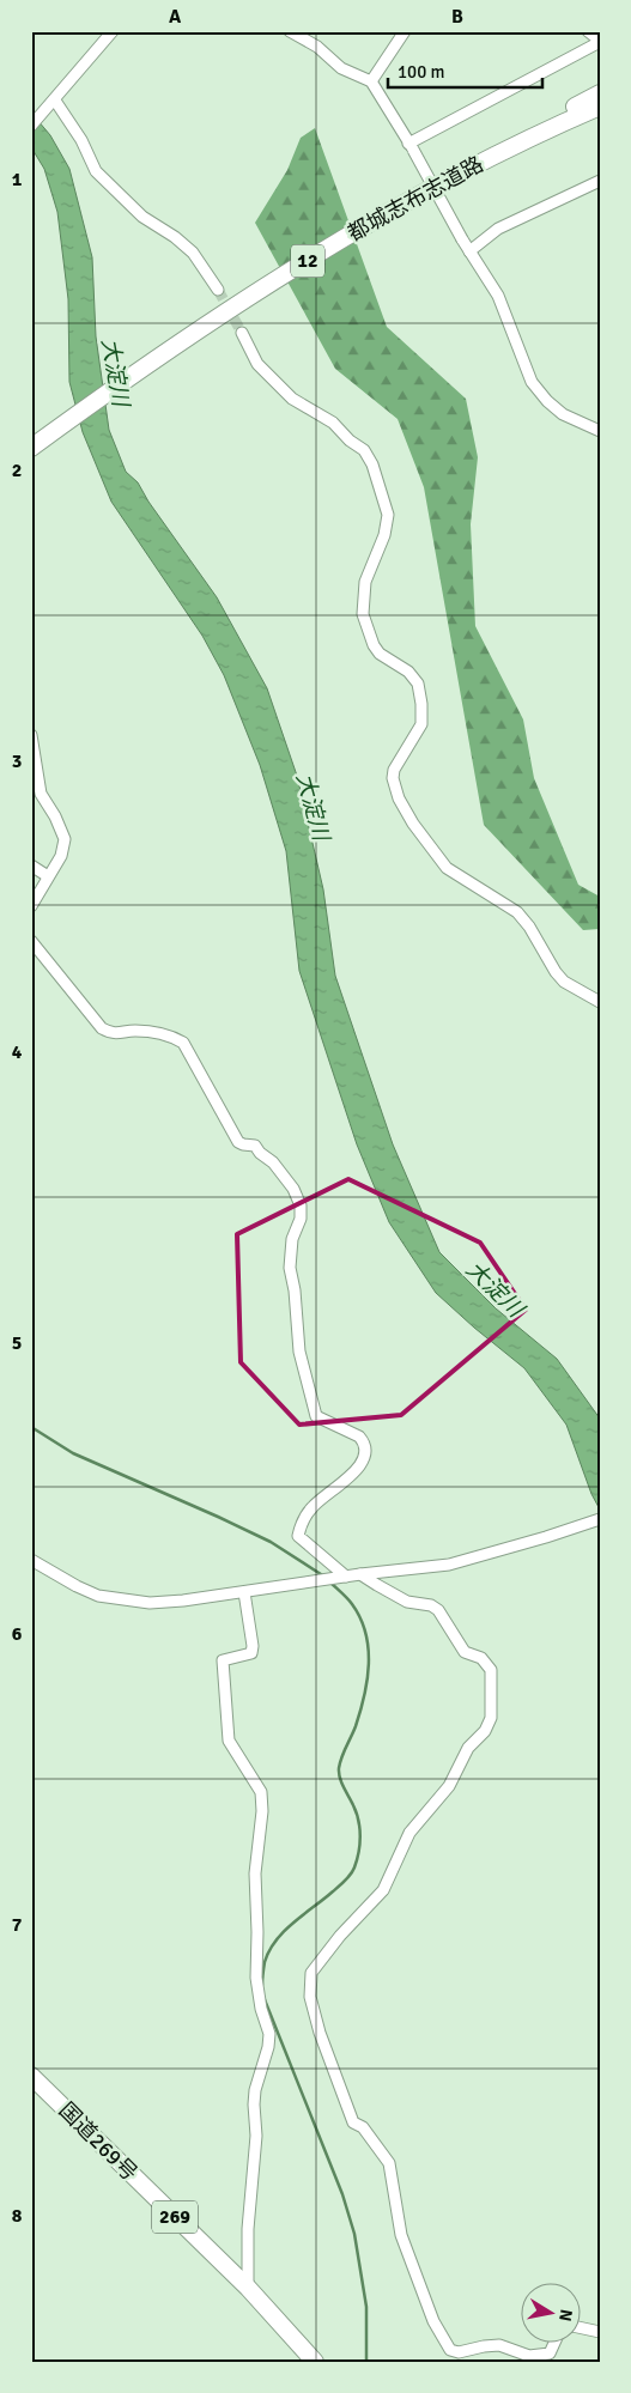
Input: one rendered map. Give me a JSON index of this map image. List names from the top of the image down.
{
  "streets": {
    "highway": [
      "都城志布志道路",
      "12",
      "国道269号",
      "269"
    ]
  },
  "water": ["大淀川"],
  "scale_bar": "100 m",
  "north": "right",
  "grid": {
    "columns": ["A", "B"],
    "rows": [
      "1",
      "2",
      "3",
      "4",
      "5",
      "6",
      "7",
      "8"
    ]
  }
}
